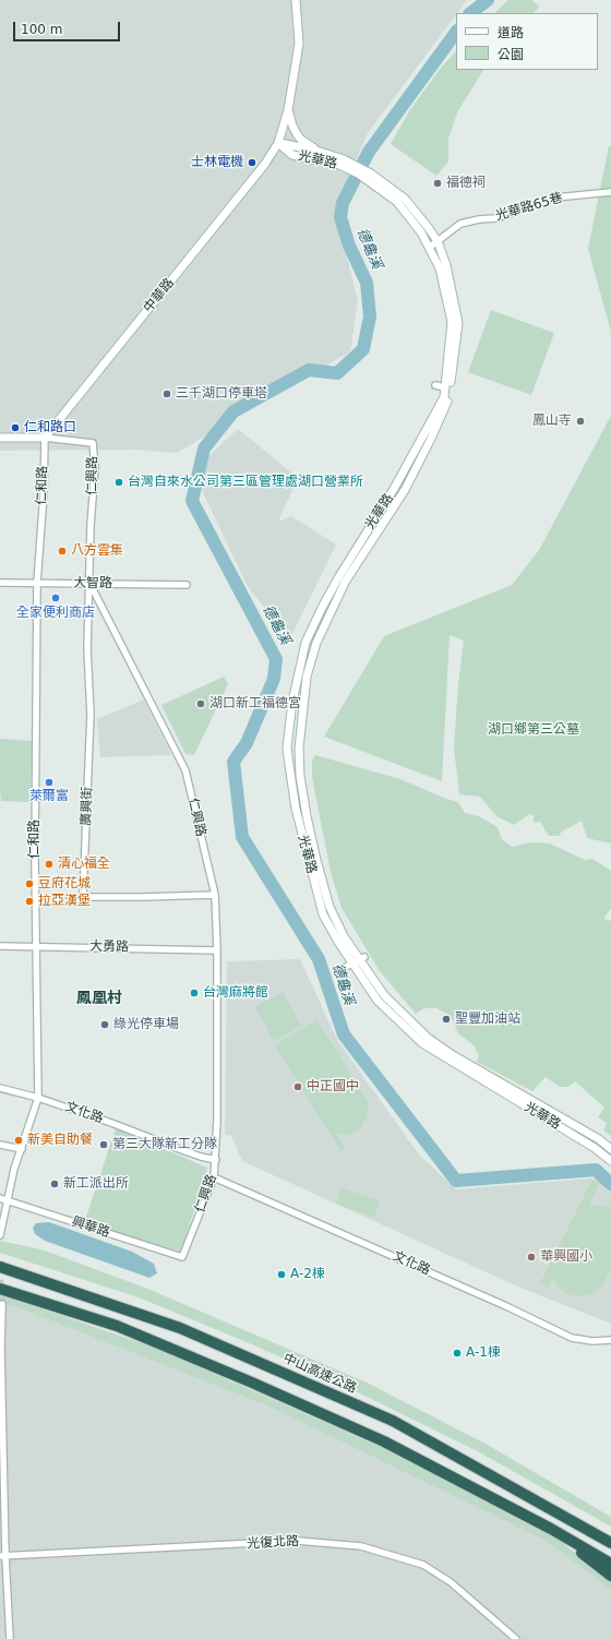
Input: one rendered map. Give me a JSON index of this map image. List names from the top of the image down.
{
  "streets": {
    "highway": ["中山高速公路"],
    "street": [
      "光華路",
      "光華路65巷",
      "中華路",
      "仁興路",
      "仁和路",
      "大智路",
      "廣興街",
      "大勇路",
      "文化路",
      "興華路",
      "光復北路"
    ]
  },
  "crossings": [
    ["光華路", "光華路65巷"],
    ["光華路", "中華路"],
    ["中華路", "仁興路"],
    ["中華路", "仁和路"],
    ["仁興路", "仁和路"],
    ["仁興路", "大智路"],
    ["仁興路", "廣興街"],
    ["仁興路", "大勇路"],
    ["仁興路", "文化路"],
    ["仁興路", "興華路"],
    ["仁和路", "大智路"],
    ["仁和路", "大勇路"],
    ["仁和路", "文化路"],
    ["仁和路", "興華路"],
    ["大智路", "廣興街"]
  ],
  "districts": ["鳳凰村"],
  "water": ["德龜溪"],
  "parks": ["湖口鄉第三公墓"],
  "places": [
    "士林電機",
    "福德祠",
    "三千湖口停車塔",
    "鳳山寺",
    "仁和路口",
    "台灣自來水公司第三區管理處湖口營業所",
    "八方雲集",
    "全家便利商店",
    "湖口新工福德宮",
    "萊爾富",
    "清心福全",
    "豆府花城",
    "拉亞漢堡",
    "台灣麻將館",
    "聖豐加油站",
    "綠光停車場",
    "中正國中",
    "新美自助餐",
    "第三大隊新工分隊",
    "新工派出所",
    "華興國小",
    "A-2棟",
    "A-1棟"
  ],
  "legend": ["道路", "公園"],
  "scale_bar": "100 m"
}
